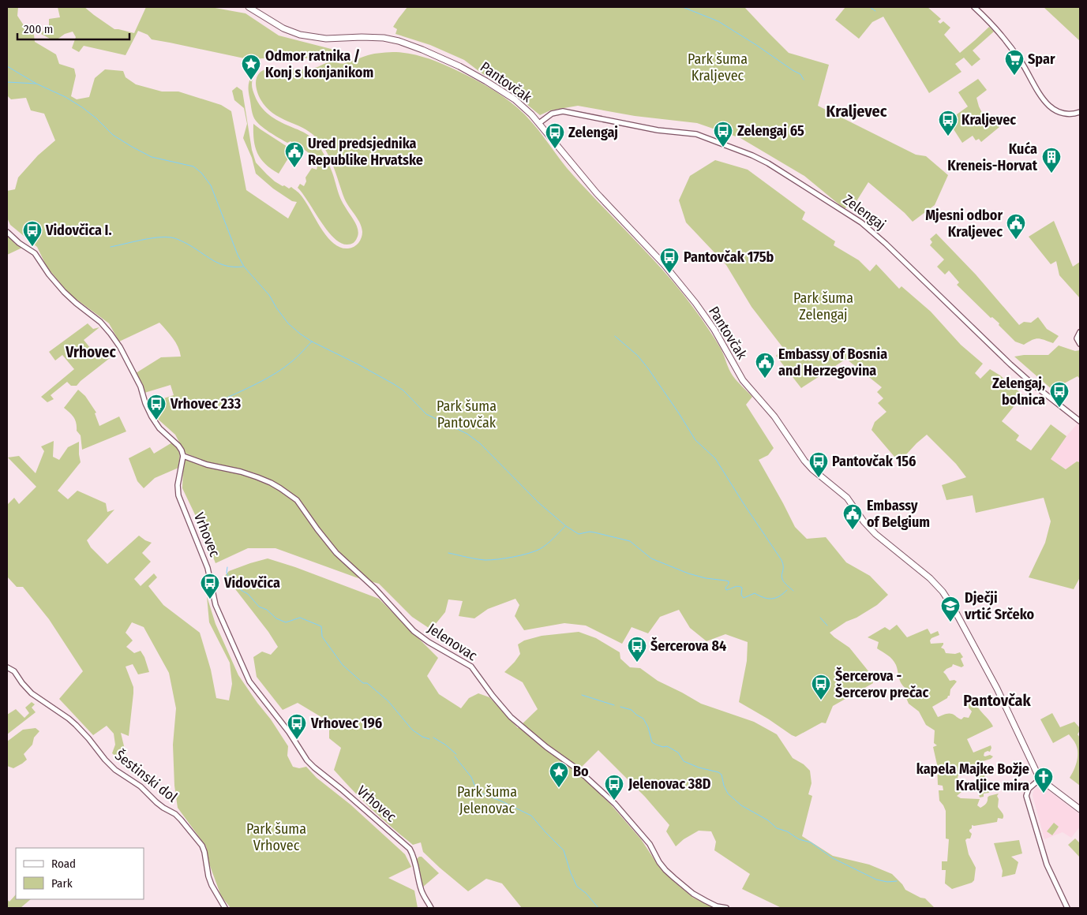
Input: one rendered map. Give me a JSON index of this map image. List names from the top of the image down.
{
  "streets": {
    "main road": ["Pantovčak"],
    "street": [
      "Zelengaj",
      "Vrhovec",
      "Jelenovac",
      "Šestinski dol"
    ]
  },
  "crossings": [
    ["Pantovčak", "Zelengaj"],
    ["Vrhovec", "Jelenovac"]
  ],
  "districts": ["Kraljevec", "Vrhovec", "Pantovčak"],
  "parks": [
    "Park šuma Kraljevec",
    "Park šuma Zelengaj",
    "Park šuma Pantovčak",
    "Park šuma Jelenovac",
    "Park šuma Vrhovec"
  ],
  "places": {
    "supermarket": ["Spar"],
    "place": ["Odmor ratnika / Konj s konjanikom", "Bo"],
    "bus stop": [
      "Kraljevec",
      "Zelengaj 65",
      "Zelengaj",
      "Vidovčica I.",
      "Pantovčak 175b",
      "Zelengaj, bolnica",
      "Vrhovec 233",
      "Pantovčak 156",
      "Vidovčica",
      "Šercerova 84",
      "Šercerova - Šercerov prečac",
      "Vrhovec 196",
      "Jelenovac 38D"
    ],
    "public building": [
      "Ured predsjednika Republike Hrvatske",
      "Mjesni odbor Kraljevec",
      "Embassy of Bosnia and Herzegovina",
      "Embassy of Belgium"
    ],
    "building": ["Kuća Kreneis-Horvat"],
    "school or university": ["Dječji vrtić Srčeko"],
    "church": ["kapela Majke Božje Kraljice mira"]
  },
  "legend": ["Road", "Park"],
  "scale_bar": "200 m"
}
